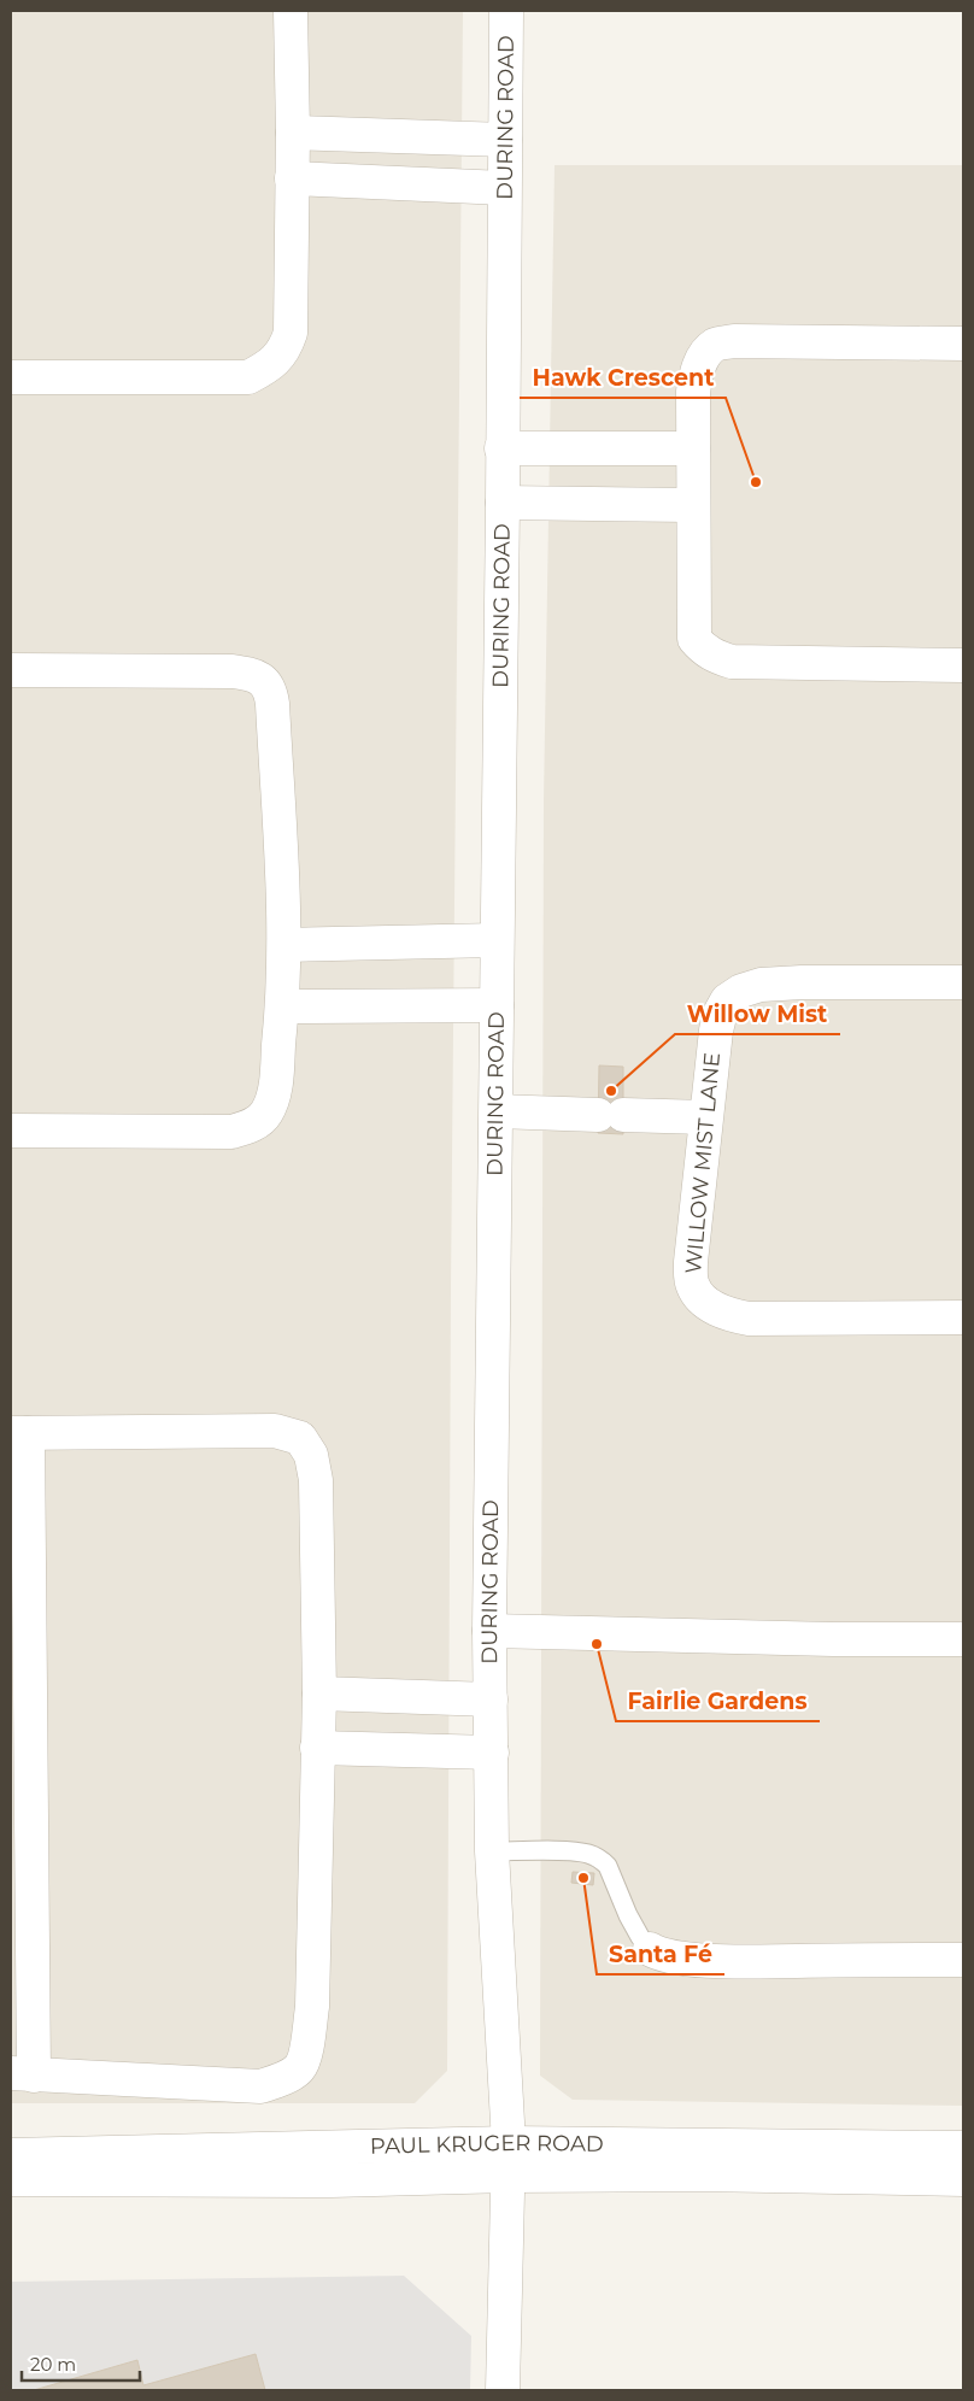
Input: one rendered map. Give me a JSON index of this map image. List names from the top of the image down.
{
  "streets": {
    "street": ["DURING ROAD", "WILLOW MIST LANE", "PAUL KRUGER ROAD"]
  },
  "crossings": [
    ["DURING ROAD", "PAUL KRUGER ROAD"]
  ],
  "places": [
    "Hawk Crescent",
    "Willow Mist",
    "Fairlie Gardens",
    "Santa Fé"
  ],
  "scale_bar": "20 m"
}
